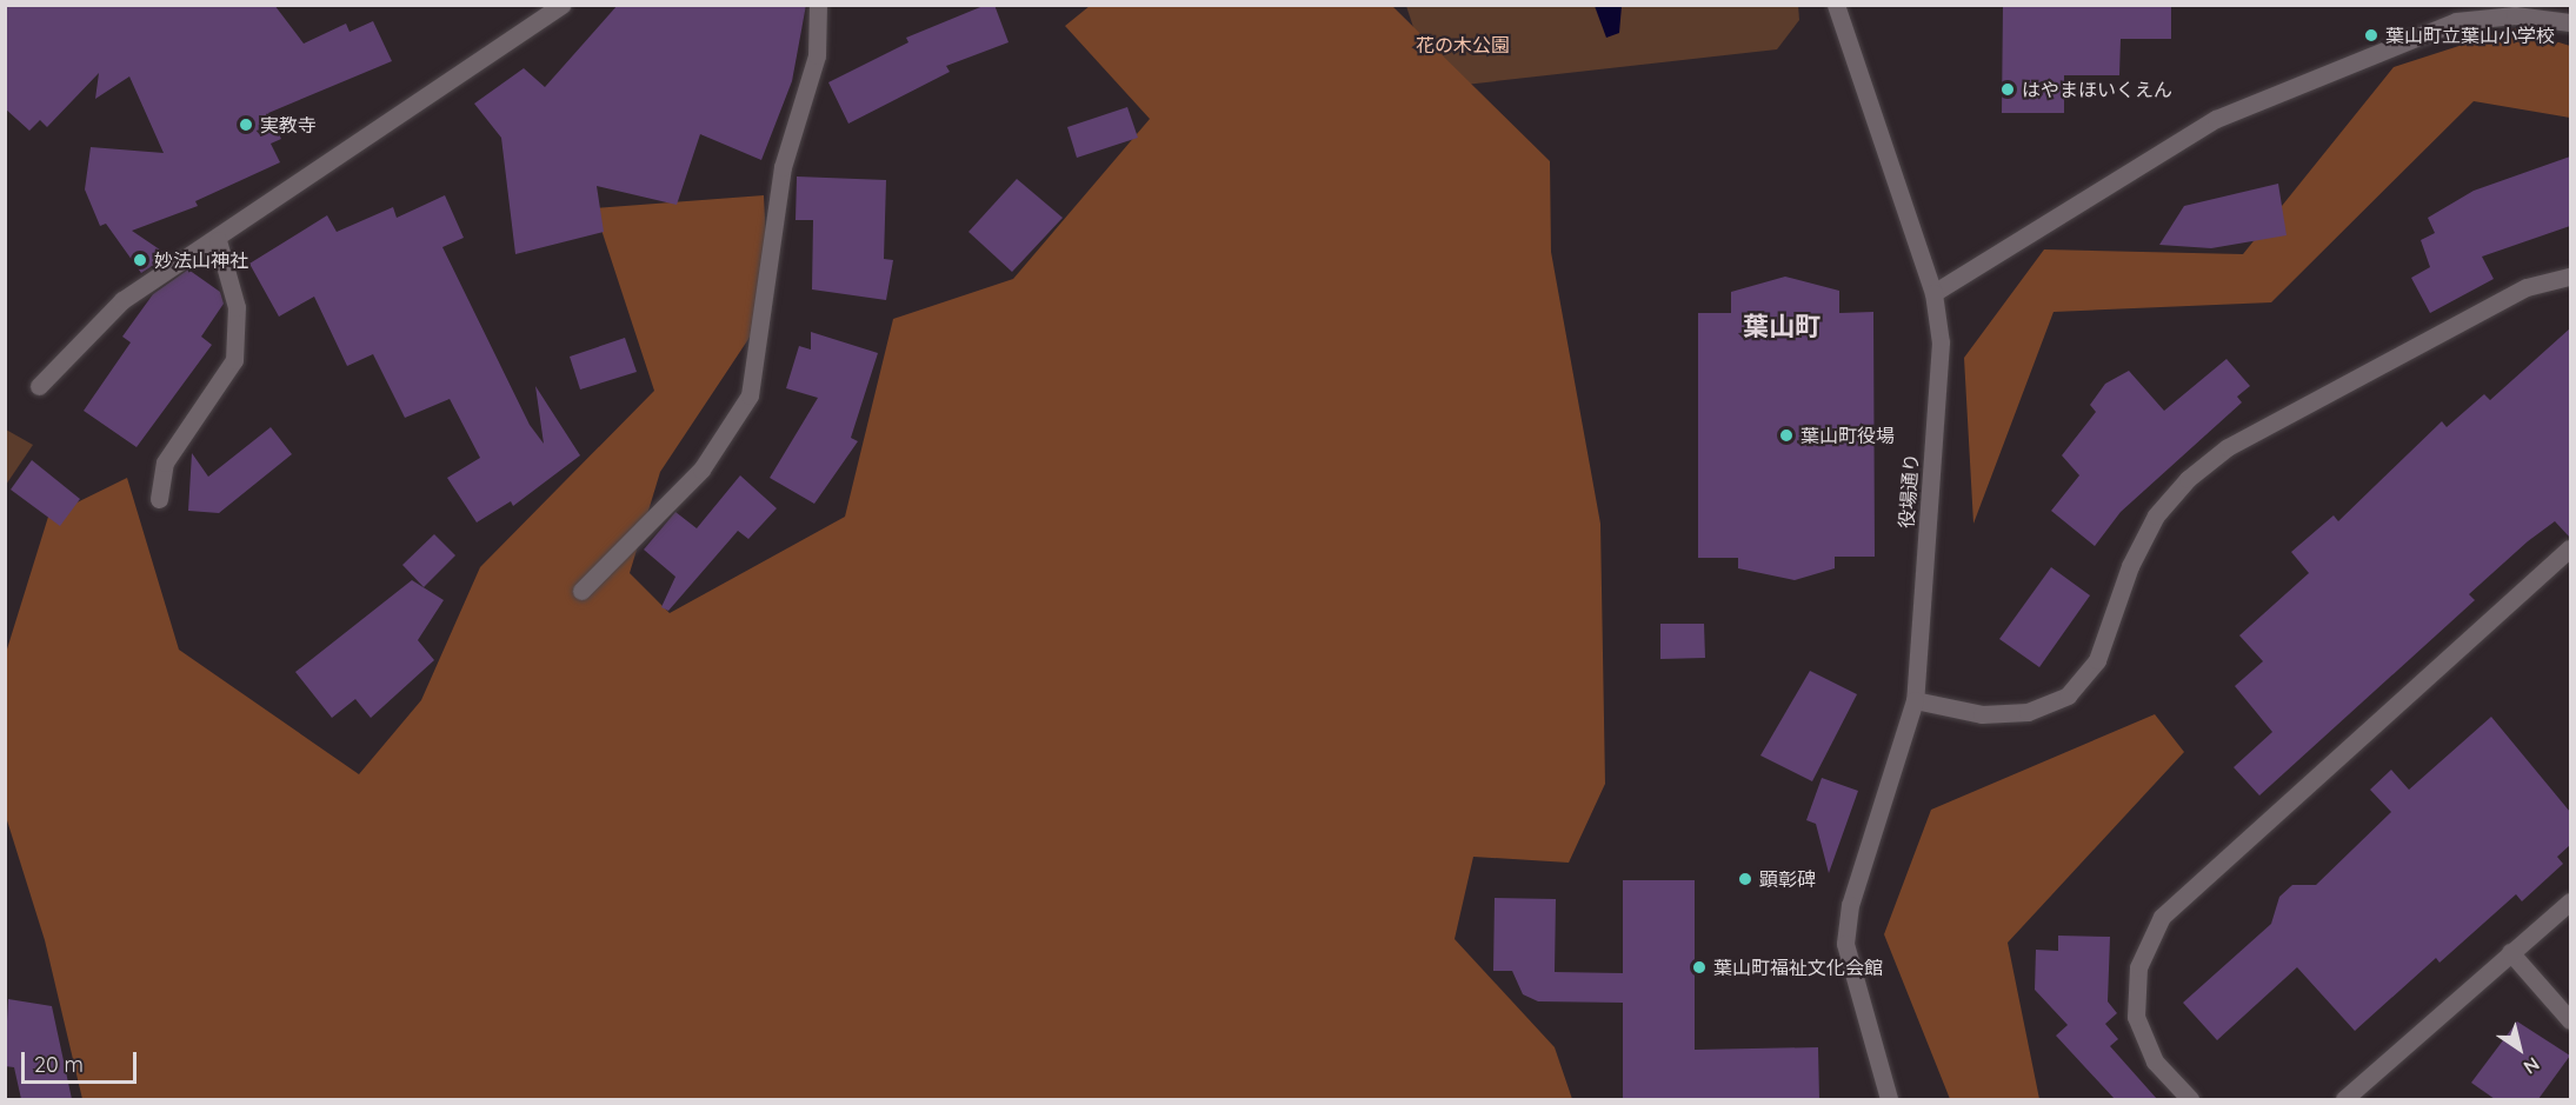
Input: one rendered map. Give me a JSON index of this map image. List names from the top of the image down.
{
  "streets": {
    "street": ["役場通り"]
  },
  "districts": ["葉山町"],
  "parks": ["花の木公園"],
  "places": [
    "葉山町立葉山小学校",
    "はやまほいくえん",
    "実教寺",
    "妙法山神社",
    "葉山町役場",
    "顕彰碑",
    "葉山町福祉文化会館"
  ],
  "scale_bar": "20 m",
  "north": "bottom right"
}
